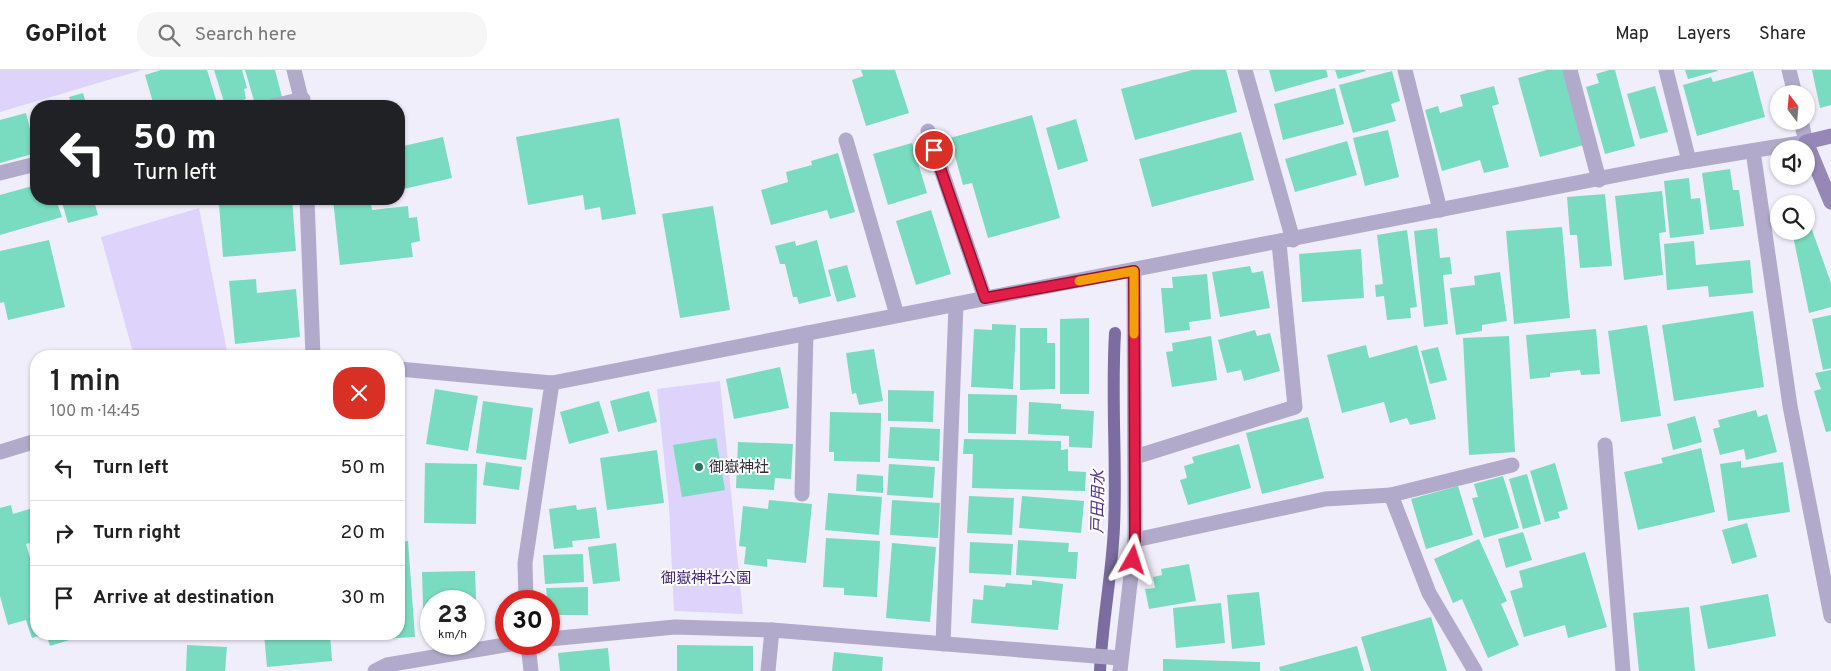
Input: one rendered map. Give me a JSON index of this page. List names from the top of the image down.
{
  "water": ["戸田用水"],
  "parks": ["御嶽神社公園"],
  "places": ["御嶽神社"],
  "north": "top",
  "page": {
    "header": "GoPilot",
    "search": "Search here",
    "nav": ["Map", "Layers", "Share"],
    "turn": ["50 m", "Turn left"],
    "heading": ["1 min", "100 m · 14:45"],
    "list": [
      {
        "name": "Turn left",
        "value": "50 m"
      },
      {
        "name": "Turn right",
        "value": "20 m"
      },
      {
        "name": "Arrive at destination",
        "value": "30 m"
      }
    ],
    "speed": "23 km/h",
    "limit": "30"
  }
}
